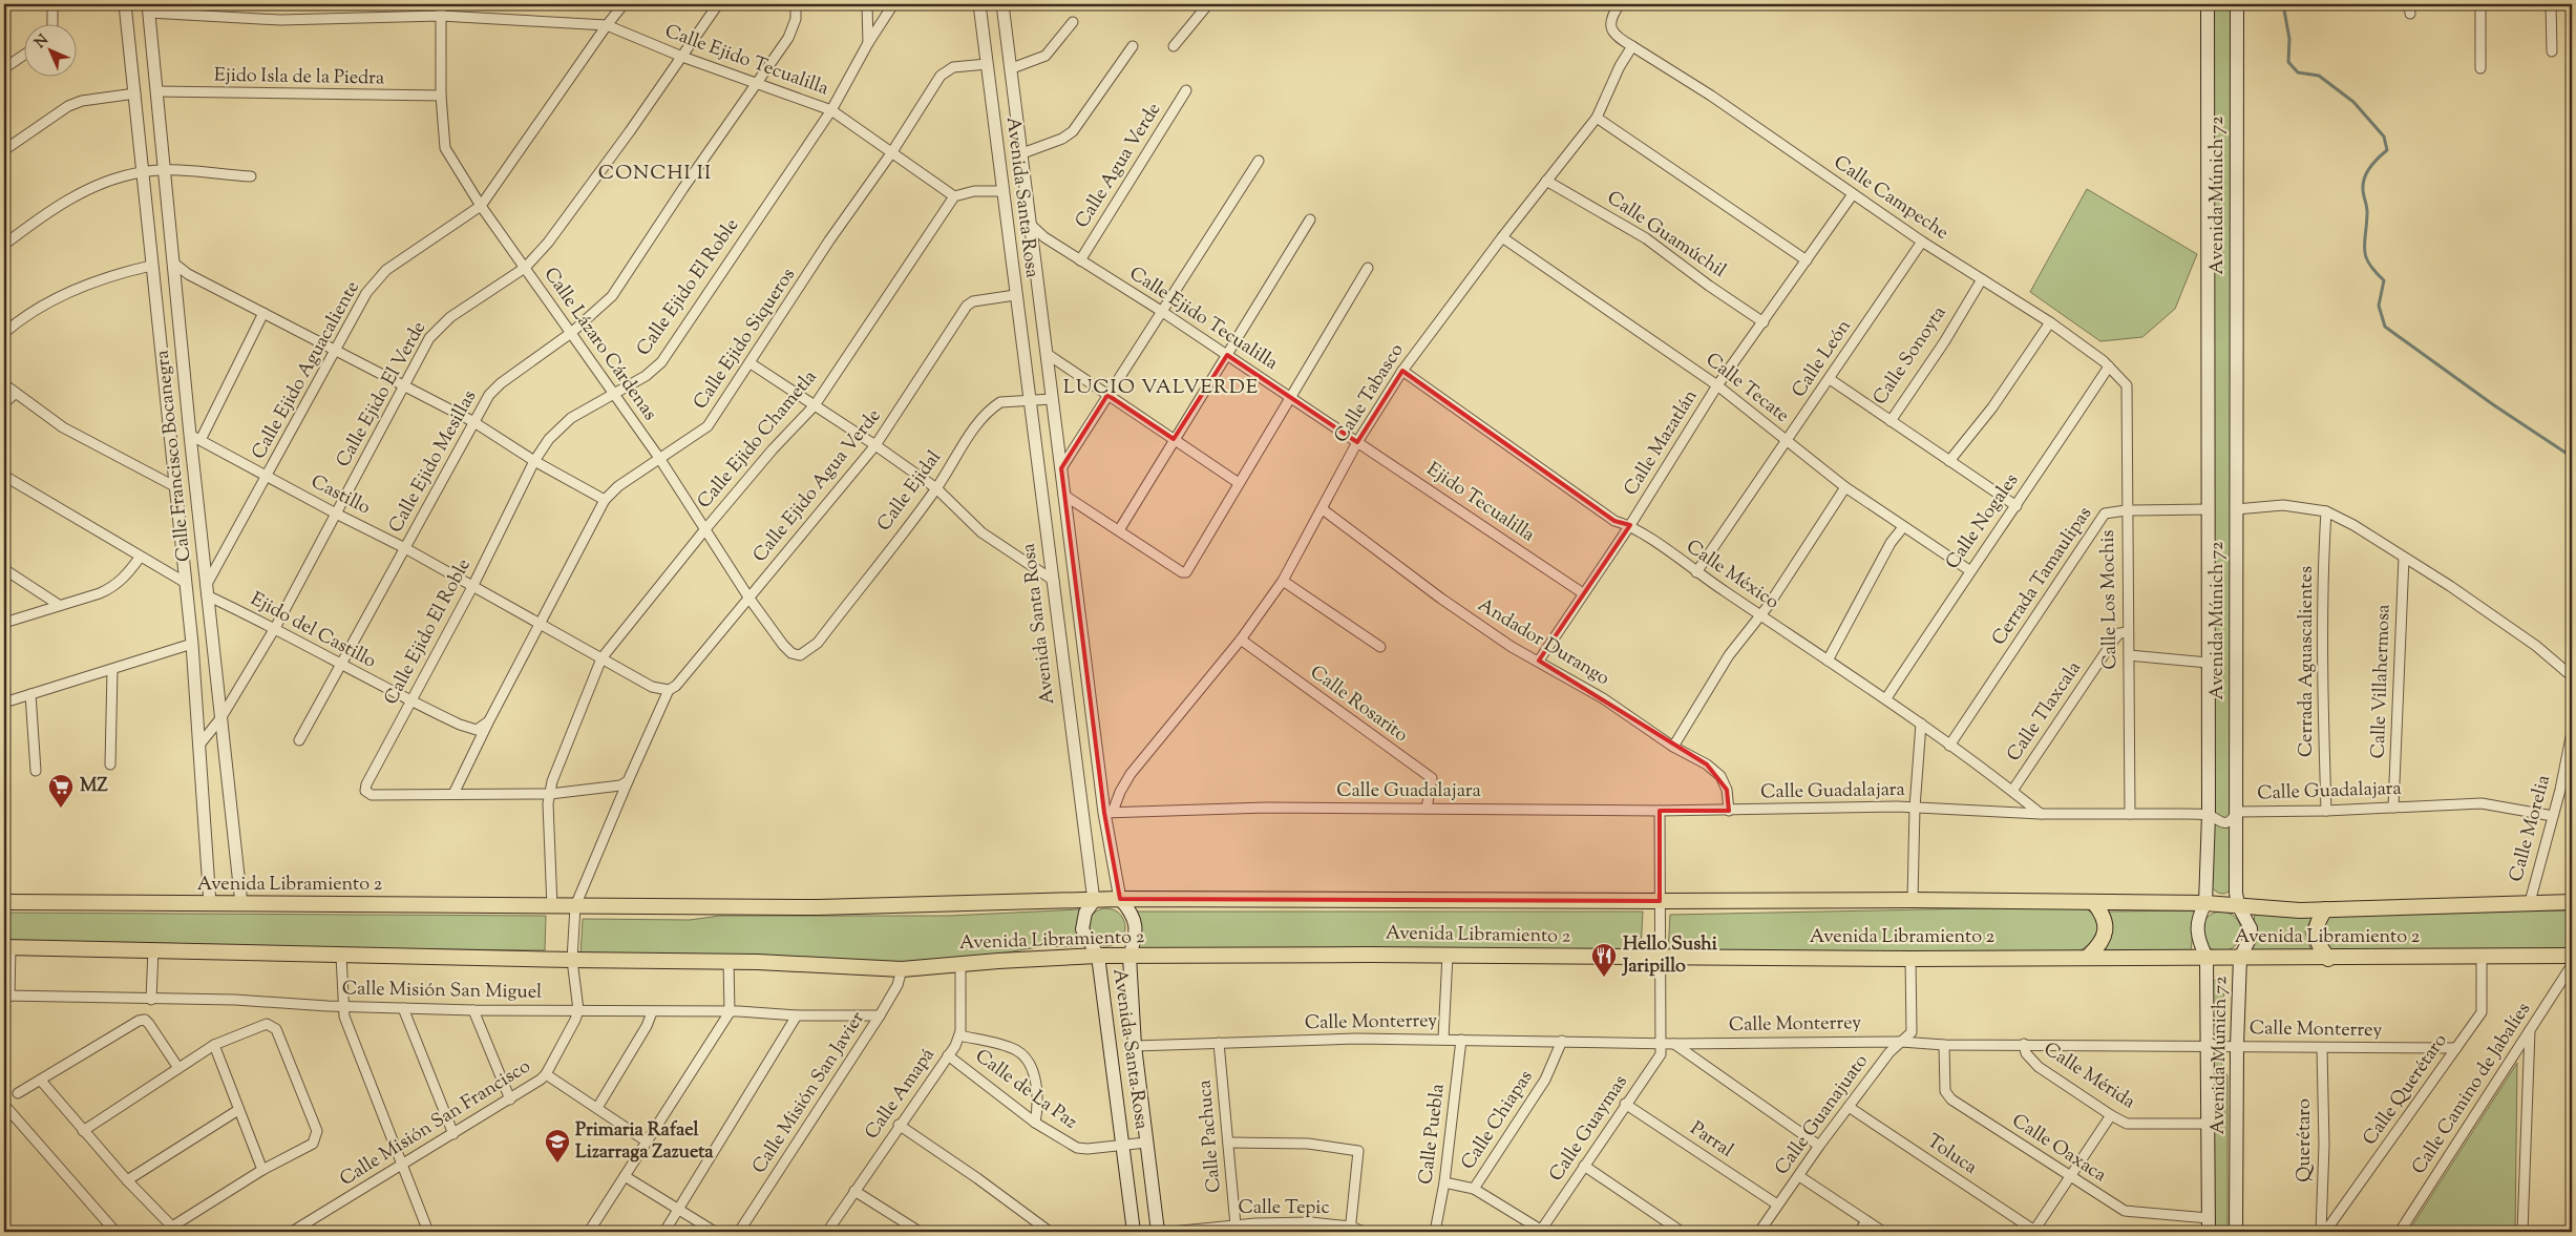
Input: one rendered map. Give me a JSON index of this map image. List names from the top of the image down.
{
  "streets": {
    "main road": ["Avenida Múnich 72", "Avenida Santa Rosa", "Avenida Libramiento 2"],
    "street": [
      "Calle Ejido Tecualilla",
      "Ejido Isla de la Piedra",
      "Calle Agua Verde",
      "Calle Campeche",
      "Calle Guamúchil",
      "Calle Ejido El Roble",
      "Calle Ejido Siqueros",
      "Calle Lázaro Cárdenas",
      "Calle Sonoyta",
      "Calle León",
      "Calle Ejido Aguacaliente",
      "Calle Tecate",
      "Calle Tabasco",
      "Calle Ejido El Verde",
      "Calle Ejido Chametla",
      "Calle Mazatlán",
      "Calle Francisco Bocanegra",
      "Calle Ejido Mesillas",
      "Calle Ejido Agua Verde",
      "Calle Ejidal",
      "Castillo",
      "Ejido Tecualilla",
      "Calle Nogales",
      "Calle México",
      "Cerrada Tamaulipas",
      "Calle Los Mochis",
      "Ejido del Castillo",
      "Andador Durango",
      "Cerrada Aguascalientes",
      "Calle Villahermosa",
      "Calle Rosarito",
      "Calle Tlaxcala",
      "Calle Guadalajara",
      "Calle Morelia",
      "Calle Misión San Miguel",
      "Calle Monterrey",
      "Calle Mérida",
      "Calle Camino de Jabalíes",
      "Calle de La Paz",
      "Calle Querétaro",
      "Calle Misión San Javier",
      "Calle Amapá",
      "Calle Guanajuato",
      "Calle Chiapas",
      "Calle Misión San Francisco",
      "Calle Guaymas",
      "Calle Puebla",
      "Calle Pachuca",
      "Parral",
      "Querétaro",
      "Calle Oaxaca",
      "Toluca",
      "Calle Tepic"
    ]
  },
  "crossings": [
    ["Calle Ejido Tecualilla", "Calle Agua Verde"],
    ["Calle Ejido Tecualilla", "Avenida Santa Rosa"],
    ["Calle Ejido Tecualilla", "Calle Ejido El Roble"],
    ["Calle Ejido Tecualilla", "Calle Ejido Siqueros"],
    ["Calle Ejido Tecualilla", "Calle Lázaro Cárdenas"],
    ["Calle Ejido Tecualilla", "Calle Ejido Aguacaliente"],
    ["Calle Ejido Tecualilla", "Calle Tabasco"],
    ["Calle Ejido Tecualilla", "Calle Ejido El Verde"],
    ["Calle Ejido Tecualilla", "Calle Ejido Chametla"],
    ["Calle Ejido Tecualilla", "Calle Ejido Mesillas"],
    ["Calle Ejido Tecualilla", "Ejido Tecualilla"],
    ["Ejido Isla de la Piedra", "Calle Lázaro Cárdenas"],
    ["Ejido Isla de la Piedra", "Calle Francisco Bocanegra"],
    ["Avenida Múnich 72", "Cerrada Tamaulipas"],
    ["Avenida Múnich 72", "Calle Guadalajara"],
    ["Avenida Múnich 72", "Avenida Libramiento 2"],
    ["Avenida Múnich 72", "Calle Monterrey"],
    ["Avenida Múnich 72", "Calle Mérida"],
    ["Avenida Múnich 72", "Calle Oaxaca"],
    ["Avenida Santa Rosa", "Calle Ejido Siqueros"],
    ["Avenida Santa Rosa", "Calle Tabasco"],
    ["Avenida Santa Rosa", "Calle Ejido Agua Verde"],
    ["Avenida Santa Rosa", "Calle Ejidal"],
    ["Avenida Santa Rosa", "Calle Guadalajara"],
    ["Avenida Santa Rosa", "Avenida Libramiento 2"],
    ["Avenida Santa Rosa", "Calle Monterrey"],
    ["Avenida Santa Rosa", "Calle de La Paz"],
    ["Calle Campeche", "Calle Sonoyta"],
    ["Calle Campeche", "Calle León"],
    ["Calle Campeche", "Calle Tabasco"],
    ["Calle Campeche", "Calle Mazatlán"],
    ["Calle Campeche", "Calle Nogales"],
    ["Calle Campeche", "Calle Los Mochis"],
    ["Calle Guamúchil", "Calle Tabasco"],
    ["Calle Guamúchil", "Calle Mazatlán"],
    ["Calle Ejido El Roble", "Calle Ejido Siqueros"],
    ["Calle Ejido El Roble", "Calle Lázaro Cárdenas"],
    ["Calle Ejido El Roble", "Castillo"],
    ["Calle Ejido El Roble", "Ejido del Castillo"],
    ["Calle Ejido Siqueros", "Calle Lázaro Cárdenas"],
    ["Calle Ejido Siqueros", "Castillo"],
    ["Calle Ejido Siqueros", "Ejido del Castillo"],
    ["Calle Lázaro Cárdenas", "Calle Ejido Aguacaliente"],
    ["Calle Lázaro Cárdenas", "Calle Ejido El Verde"],
    ["Calle Lázaro Cárdenas", "Calle Ejido Chametla"],
    ["Calle Lázaro Cárdenas", "Calle Ejido Mesillas"],
    ["Calle Lázaro Cárdenas", "Calle Ejido Agua Verde"],
    ["Calle Lázaro Cárdenas", "Calle Ejidal"],
    ["Calle Sonoyta", "Calle León"],
    ["Calle León", "Calle Tecate"],
    ["Calle León", "Calle México"],
    ["Calle Ejido Aguacaliente", "Calle Francisco Bocanegra"],
    ["Calle Ejido Aguacaliente", "Castillo"],
    ["Calle Ejido Aguacaliente", "Ejido del Castillo"],
    ["Calle Tecate", "Calle Tabasco"],
    ["Calle Tecate", "Calle Mazatlán"],
    ["Calle Tecate", "Calle Nogales"],
    ["Calle Tabasco", "Ejido Tecualilla"],
    ["Calle Tabasco", "Calle México"],
    ["Calle Tabasco", "Andador Durango"],
    ["Calle Tabasco", "Calle Rosarito"],
    ["Calle Tabasco", "Calle Guadalajara"],
    ["Calle Ejido El Verde", "Calle Francisco Bocanegra"],
    ["Calle Ejido El Verde", "Castillo"],
    ["Calle Ejido El Verde", "Ejido del Castillo"],
    ["Calle Ejido Chametla", "Castillo"],
    ["Calle Ejido Chametla", "Avenida Libramiento 2"],
    ["Calle Mazatlán", "Ejido Tecualilla"],
    ["Calle Mazatlán", "Calle México"],
    ["Calle Mazatlán", "Andador Durango"],
    ["Calle Francisco Bocanegra", "Castillo"],
    ["Calle Francisco Bocanegra", "Ejido del Castillo"],
    ["Calle Francisco Bocanegra", "Avenida Libramiento 2"],
    ["Calle Ejido Mesillas", "Castillo"],
    ["Calle Ejido Mesillas", "Ejido del Castillo"],
    ["Calle Ejido Agua Verde", "Castillo"],
    ["Calle Nogales", "Calle México"],
    ["Calle México", "Cerrada Tamaulipas"],
    ["Calle México", "Calle Tlaxcala"],
    ["Calle México", "Calle Guadalajara"],
    ["Cerrada Tamaulipas", "Calle Los Mochis"],
    ["Calle Los Mochis", "Calle Tlaxcala"],
    ["Calle Los Mochis", "Calle Guadalajara"],
    ["Andador Durango", "Calle Guadalajara"],
    ["Cerrada Aguascalientes", "Calle Guadalajara"],
    ["Calle Villahermosa", "Calle Guadalajara"],
    ["Calle Rosarito", "Calle Guadalajara"],
    ["Calle Guadalajara", "Calle Morelia"],
    ["Calle Morelia", "Avenida Libramiento 2"],
    ["Avenida Libramiento 2", "Calle Querétaro"],
    ["Avenida Libramiento 2", "Calle Misión San Javier"],
    ["Avenida Libramiento 2", "Calle Amapá"],
    ["Avenida Libramiento 2", "Calle Guanajuato"],
    ["Calle Misión San Miguel", "Calle Misión San Javier"],
    ["Calle Misión San Miguel", "Calle Misión San Francisco"],
    ["Calle Monterrey", "Calle Mérida"],
    ["Calle Monterrey", "Calle Querétaro"],
    ["Calle Monterrey", "Calle Guanajuato"],
    ["Calle Monterrey", "Calle Chiapas"],
    ["Calle Monterrey", "Calle Guaymas"],
    ["Calle Monterrey", "Calle Puebla"],
    ["Calle Monterrey", "Calle Pachuca"],
    ["Calle Monterrey", "Querétaro"],
    ["Calle Monterrey", "Calle Oaxaca"],
    ["Calle de La Paz", "Calle Amapá"],
    ["Calle Guanajuato", "Parral"],
    ["Calle Guanajuato", "Toluca"],
    ["Calle Chiapas", "Calle Puebla"],
    ["Calle Guaymas", "Parral"],
    ["Calle Pachuca", "Calle Tepic"]
  ],
  "districts": ["CONCHI II", "LUCIO VALVERDE"],
  "places": {
    "supermarket": ["MZ"],
    "restaurant": ["Hello Sushi Jaripillo"],
    "school or university": ["Primaria Rafael Lizarraga Zazueta"]
  },
  "north": "top left"
}
